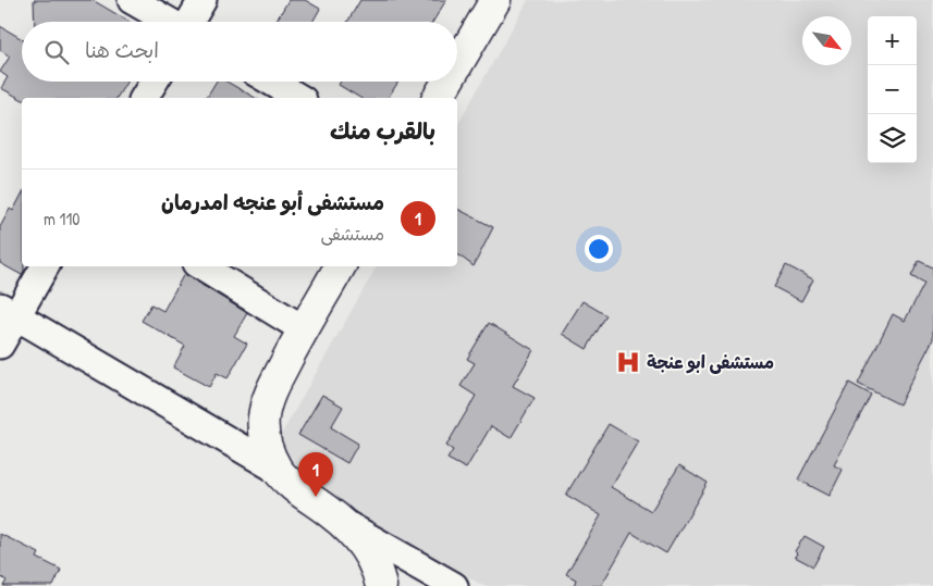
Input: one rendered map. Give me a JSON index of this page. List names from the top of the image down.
{
  "places": {
    "hospital": ["مستشفى ابو عنجة"]
  },
  "north": "bottom right",
  "page": {
    "map_buttons": ["+", "−"],
    "search": "ابحث هنا",
    "heading": "بالقرب منك",
    "list": [
      {
        "mark": "1",
        "name": "مستشفى أبو عنجه امدرمان",
        "note": "مستشفى",
        "value": "110 m"
      }
    ],
    "pins": "1"
  }
}
